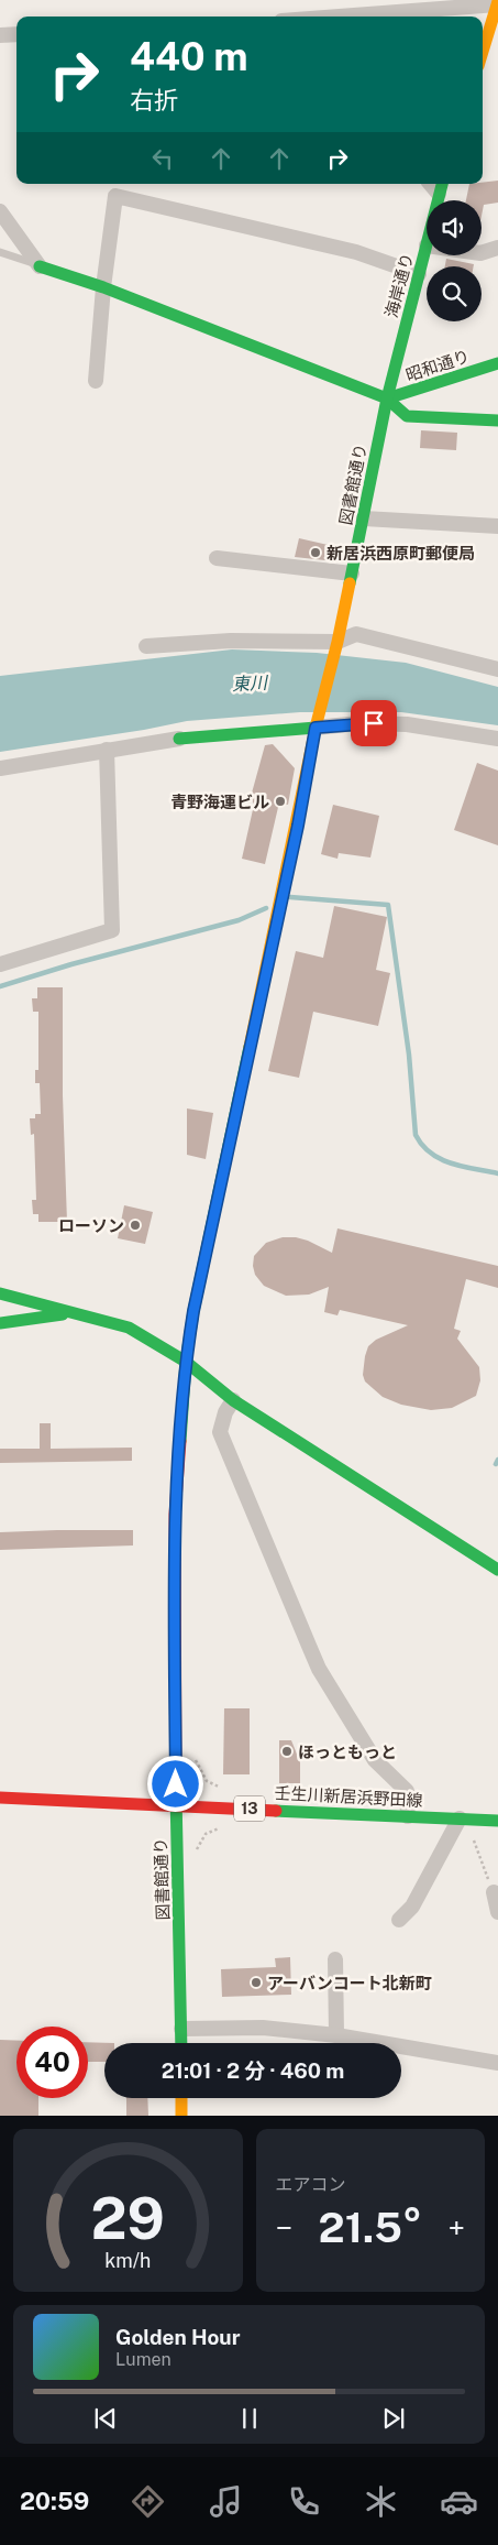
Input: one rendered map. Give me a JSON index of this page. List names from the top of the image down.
{
  "streets": {
    "street": [
      "海岸通り",
      "昭和通り",
      "図書館通り",
      "壬生川新居浜野田線",
      "13"
    ]
  },
  "crossings": [
    ["海岸通り", "昭和通り"],
    ["海岸通り", "図書館通り"],
    ["昭和通り", "図書館通り"],
    ["図書館通り", "壬生川新居浜野田線"]
  ],
  "water": ["東川"],
  "places": [
    "新居浜西原町郵便局",
    "青野海運ビル",
    "ローソン",
    "ほっともっと",
    "アーバンコート北新町"
  ],
  "page": {
    "turn": ["440 m", "右折"],
    "limit": "40",
    "trip": "21:01 · 2 分 · 460 m",
    "tile": "エアコン",
    "heat": ["−", "21.5°", "+"],
    "song": ["Golden Hour", "Lumen"],
    "tabs": "20:59",
    "gauge": ["29", "km/h"]
  }
}
